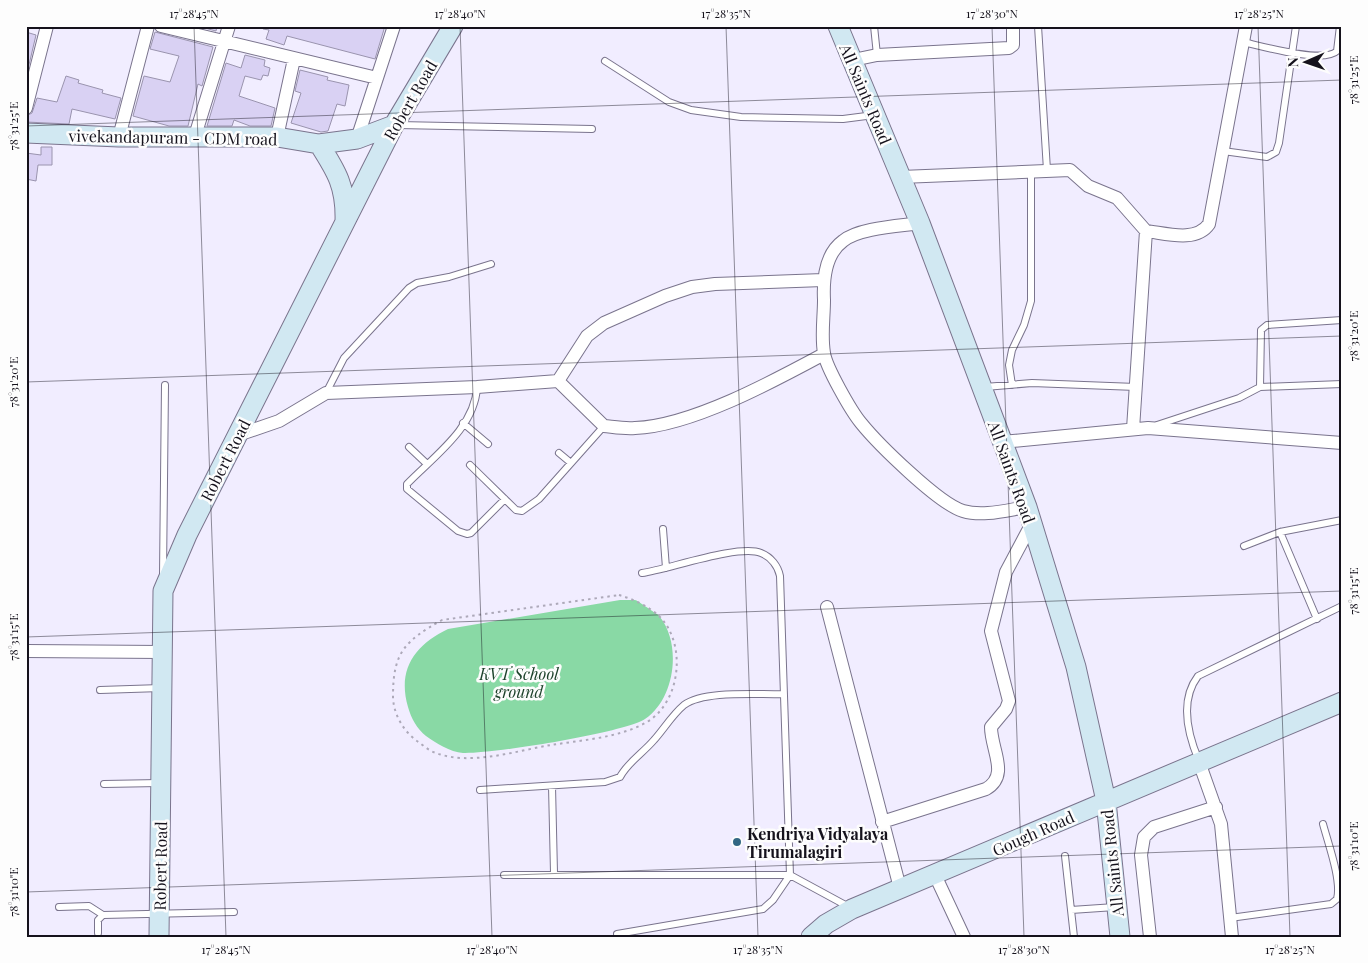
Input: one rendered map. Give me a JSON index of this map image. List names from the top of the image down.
{
  "streets": {
    "street": [
      "All Saints Road",
      "Robert Road",
      "vivekandapuram - CDM road",
      "Gough Road"
    ]
  },
  "crossings": [
    ["All Saints Road", "Gough Road"],
    ["Robert Road", "vivekandapuram - CDM road"]
  ],
  "parks": ["KVT School ground"],
  "places": ["Kendriya Vidyalaya Tirumalagiri"],
  "north": "left",
  "coordinates": [
    "17°28'45\"N",
    "17°28'40\"N",
    "17°28'35\"N",
    "17°28'30\"N",
    "17°28'25\"N",
    "78°31'25\"E",
    "78°31'20\"E",
    "78°31'15\"E",
    "78°31'10\"E"
  ]
}
